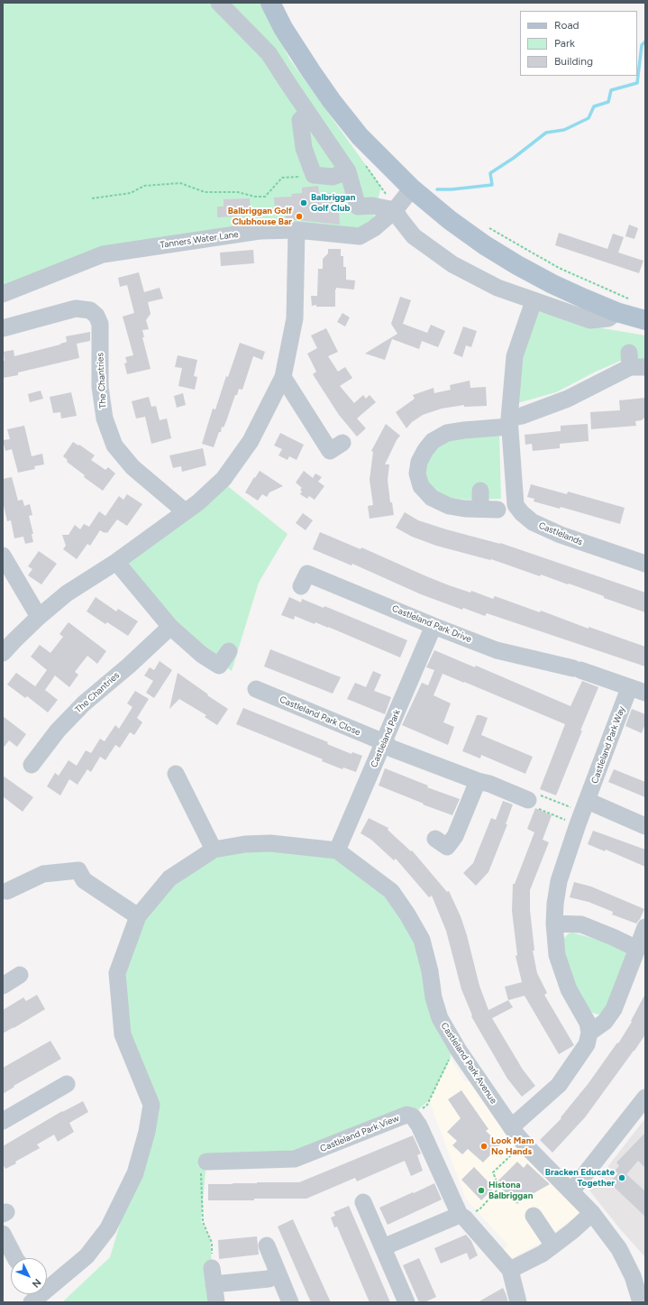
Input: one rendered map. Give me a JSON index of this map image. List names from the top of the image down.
{
  "streets": {
    "street": [
      "Tanners Water Lane",
      "The Chantries",
      "Castlelands",
      "Castleland Park Drive",
      "Castleland Park Close",
      "Castleland Park",
      "Castleland Park Way",
      "Castleland Park Avenue",
      "Castleland Park View"
    ]
  },
  "crossings": [
    ["Castleland Park Drive", "Castleland Park"],
    ["Castleland Park Drive", "Castleland Park Way"],
    ["Castleland Park Close", "Castleland Park"],
    ["Castleland Park", "Castleland Park Avenue"]
  ],
  "places": [
    "Balbriggan Golf Club",
    "Balbriggan Golf Clubhouse Bar",
    "Look Mam No Hands",
    "Bracken Educate Together",
    "Histona Balbriggan"
  ],
  "legend": ["Road", "Park", "Building"],
  "north": "bottom right"
}
